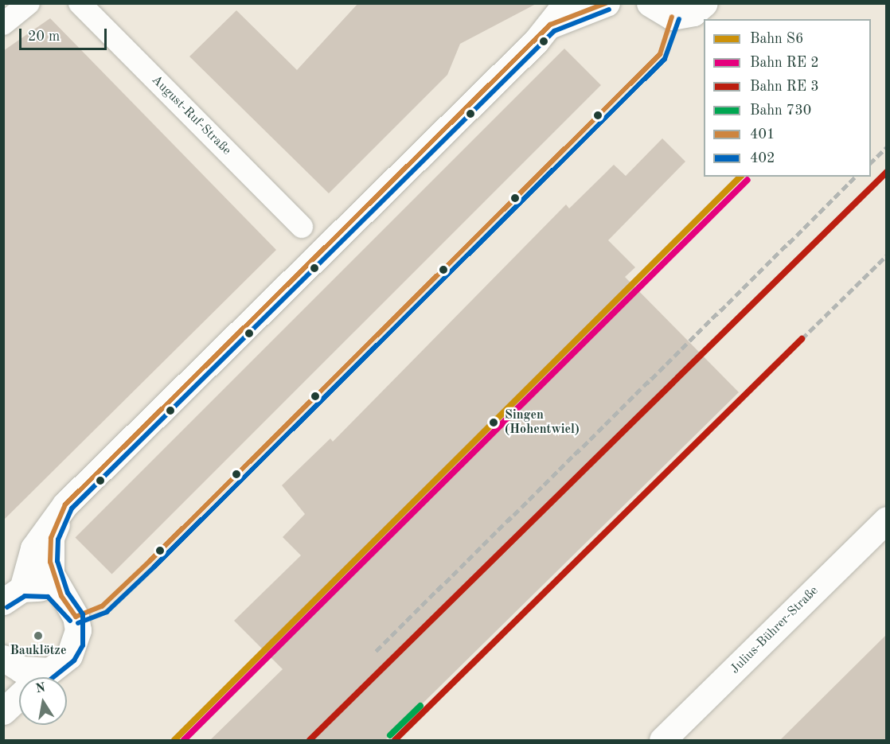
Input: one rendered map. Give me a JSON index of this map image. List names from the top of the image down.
{
  "streets": {
    "street": ["August-Ruf-Straße", "Julius-Bührer-Straße"]
  },
  "places": ["Singen (Hohentwiel)", "Bauklötze"],
  "lines": [
    "transit line 401",
    "transit line 402",
    "rail line S6",
    "rail line 730"
  ],
  "legend": [
    "Bahn S6",
    "Bahn RE 2",
    "Bahn RE 3",
    "Bahn 730",
    "401",
    "402"
  ],
  "scale_bar": "20 m",
  "north": "top"
}
